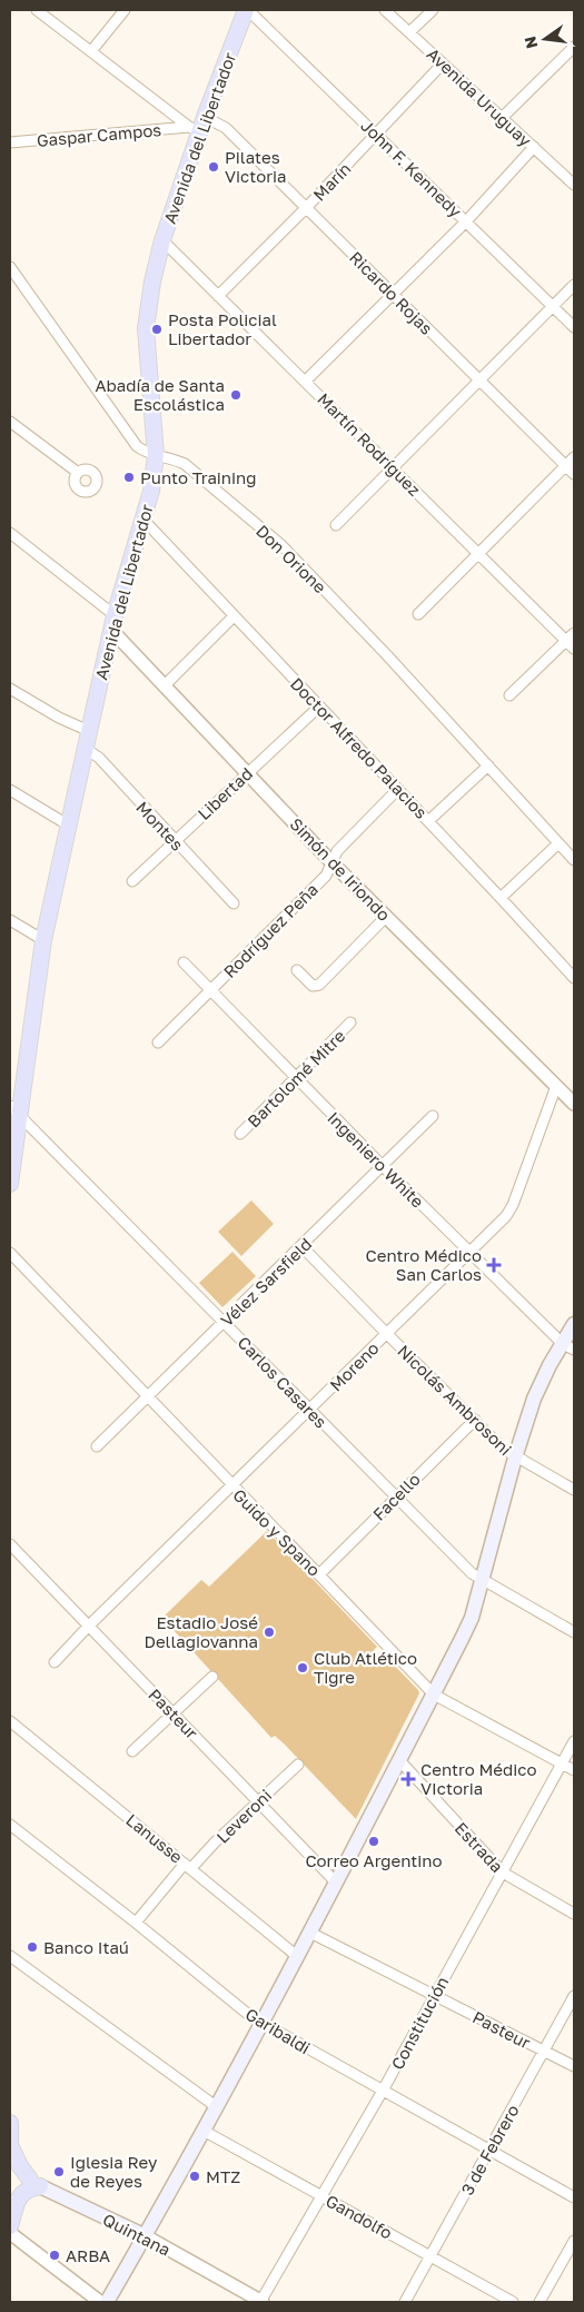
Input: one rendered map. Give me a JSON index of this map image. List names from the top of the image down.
{
  "streets": {
    "main road": ["Avenida del Libertador", "Quintana"],
    "street": [
      "Avenida Uruguay",
      "Gaspar Campos",
      "John F. Kennedy",
      "Marín",
      "Ricardo Rojas",
      "Martín Rodríguez",
      "Don Orione",
      "Doctor Alfredo Palacios",
      "Libertad",
      "Montes",
      "Simón de Iriondo",
      "Rodríguez Peña",
      "Bartolomé Mitre",
      "Ingeniero White",
      "Vélez Sarsfield",
      "Moreno",
      "Carlos Casares",
      "Nicolás Ambrosoni",
      "Facello",
      "Guido y Spano",
      "Pasteur",
      "Leveroni",
      "Lanusse",
      "Estrada",
      "Constitución",
      "Garibaldi",
      "3 de Febrero",
      "Gandolfo"
    ]
  },
  "crossings": [
    ["Avenida Uruguay", "Marín"],
    ["Gaspar Campos", "Avenida del Libertador"],
    ["Avenida del Libertador", "John F. Kennedy"],
    ["Avenida del Libertador", "Ricardo Rojas"],
    ["Avenida del Libertador", "Martín Rodríguez"],
    ["Avenida del Libertador", "Don Orione"],
    ["Avenida del Libertador", "Doctor Alfredo Palacios"],
    ["Avenida del Libertador", "Montes"],
    ["Avenida del Libertador", "Simón de Iriondo"],
    ["Avenida del Libertador", "Carlos Casares"],
    ["John F. Kennedy", "Marín"],
    ["Marín", "Ricardo Rojas"],
    ["Marín", "Martín Rodríguez"],
    ["Doctor Alfredo Palacios", "Libertad"],
    ["Doctor Alfredo Palacios", "Rodríguez Peña"],
    ["Libertad", "Montes"],
    ["Libertad", "Simón de Iriondo"],
    ["Simón de Iriondo", "Rodríguez Peña"],
    ["Simón de Iriondo", "Moreno"],
    ["Rodríguez Peña", "Ingeniero White"],
    ["Bartolomé Mitre", "Ingeniero White"],
    ["Ingeniero White", "Vélez Sarsfield"],
    ["Ingeniero White", "Moreno"],
    ["Vélez Sarsfield", "Carlos Casares"],
    ["Vélez Sarsfield", "Nicolás Ambrosoni"],
    ["Vélez Sarsfield", "Guido y Spano"],
    ["Moreno", "Carlos Casares"],
    ["Moreno", "Nicolás Ambrosoni"],
    ["Moreno", "Guido y Spano"],
    ["Moreno", "Pasteur"],
    ["Carlos Casares", "Facello"],
    ["Nicolás Ambrosoni", "Facello"],
    ["Facello", "Guido y Spano"],
    ["Guido y Spano", "Constitución"],
    ["Pasteur", "Leveroni"],
    ["Pasteur", "Constitución"],
    ["Pasteur", "3 de Febrero"],
    ["Leveroni", "Lanusse"],
    ["Leveroni", "Garibaldi"],
    ["Estrada", "Constitución"],
    ["Constitución", "Garibaldi"],
    ["Constitución", "Gandolfo"],
    ["Constitución", "Quintana"],
    ["Garibaldi", "3 de Febrero"],
    ["3 de Febrero", "Gandolfo"]
  ],
  "places": {
    "other": [
      "Pilates Victoria",
      "Posta Policial Libertador",
      "Abadía de Santa Escolástica",
      "Punto Training",
      "Estadio José Dellagiovanna",
      "Club Atlético Tigre",
      "Correo Argentino",
      "Banco Itaú",
      "Iglesia Rey de Reyes",
      "MTZ",
      "ARBA"
    ],
    "health": ["Centro Médico San Carlos", "Centro Médico VIctoria"]
  },
  "north": "left"
}
